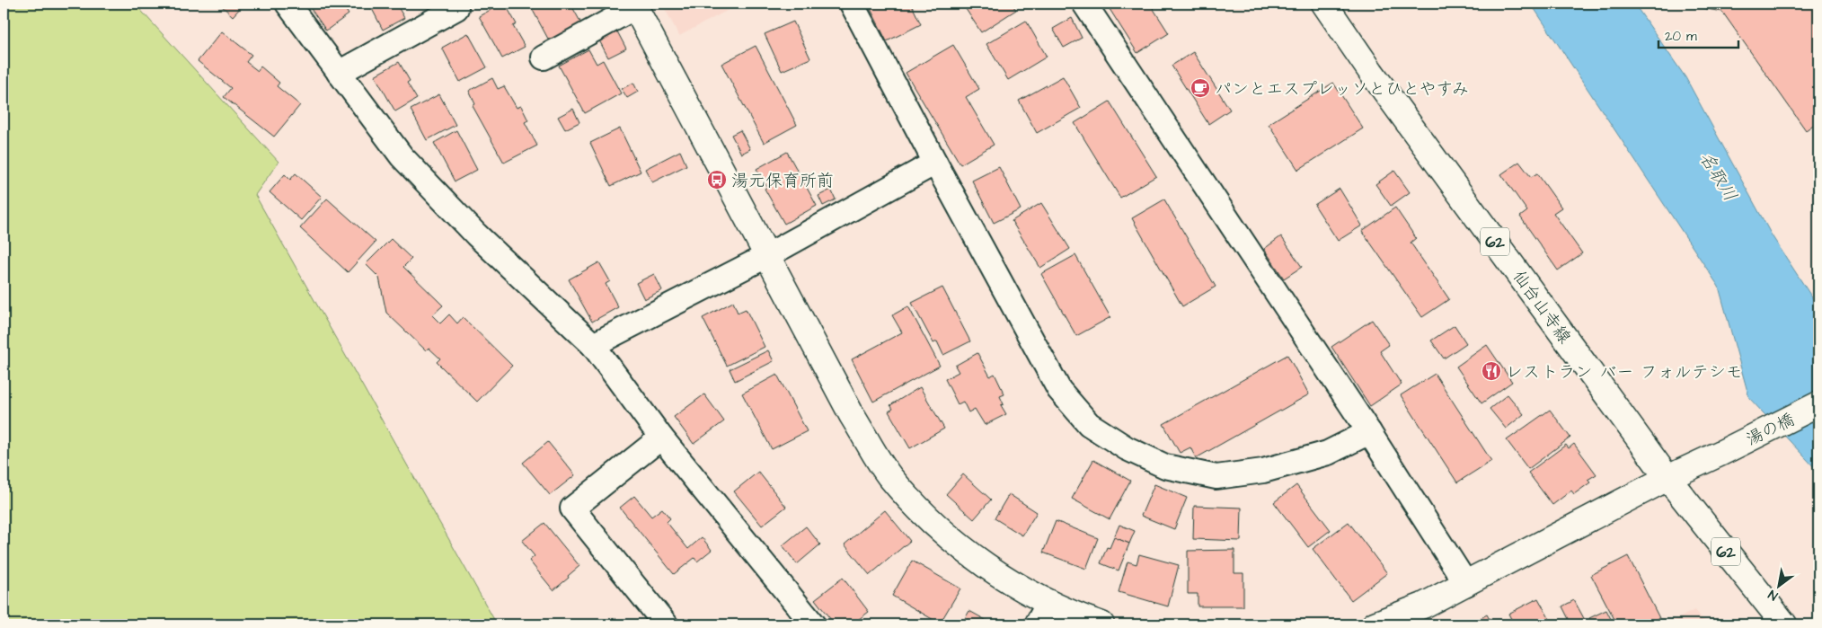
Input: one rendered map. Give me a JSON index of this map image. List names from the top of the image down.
{
  "streets": {
    "street": ["62", "仙台山寺線", "湯の橋"]
  },
  "crossings": [
    ["仙台山寺線", "湯の橋"]
  ],
  "water": ["名取川"],
  "places": {
    "cafe": ["パンとエスプレッソとひとやすみ"],
    "bus stop": ["湯元保育所前"],
    "restaurant": ["レストラン バー フォルテシモ"]
  },
  "scale_bar": "20 m",
  "north": "bottom left"
}
